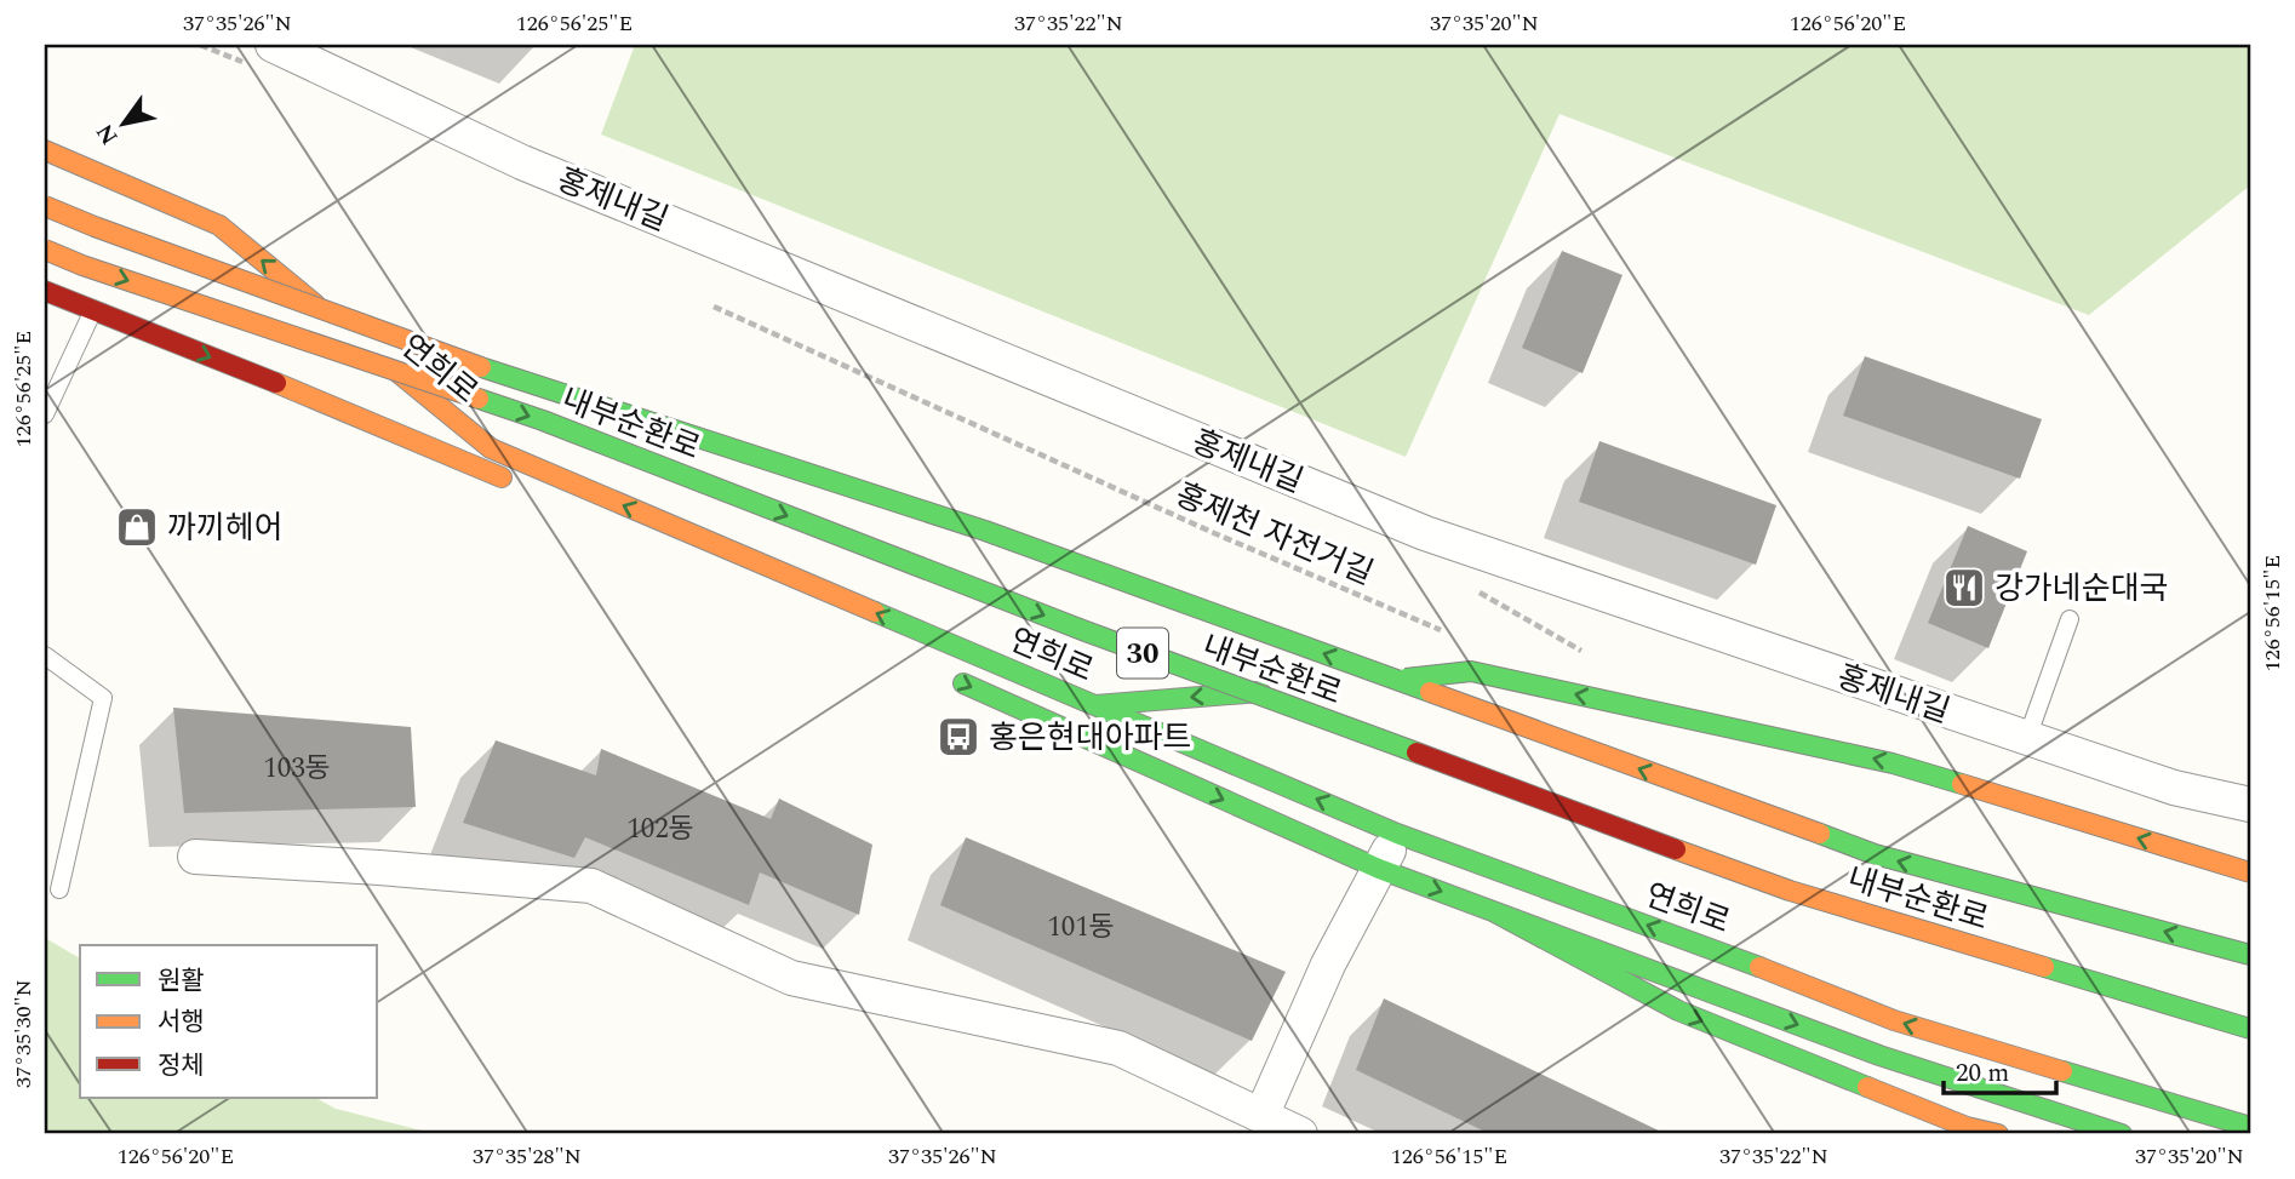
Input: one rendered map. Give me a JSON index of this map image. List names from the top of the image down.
{
  "streets": {
    "main road": ["연희로", "내부순환로", "30"],
    "street": ["홍제내길"],
    "path": ["홍제천 자전거길"]
  },
  "places": {
    "shop": ["까끼헤어"],
    "restaurant": ["강가네순대국"],
    "bus stop": ["홍은현대아파트"]
  },
  "house_numbers": ["103동", "102동", "101동"],
  "legend": ["원활", "서행", "정체"],
  "scale_bar": "20 m",
  "north": "bottom left",
  "coordinates": [
    "37°35'26\"N",
    "126°56'25\"E",
    "37°35'22\"N",
    "37°35'20\"N",
    "126°56'20\"E",
    "126°56'15\"E",
    "37°35'30\"N",
    "37°35'28\"N"
  ]
}
